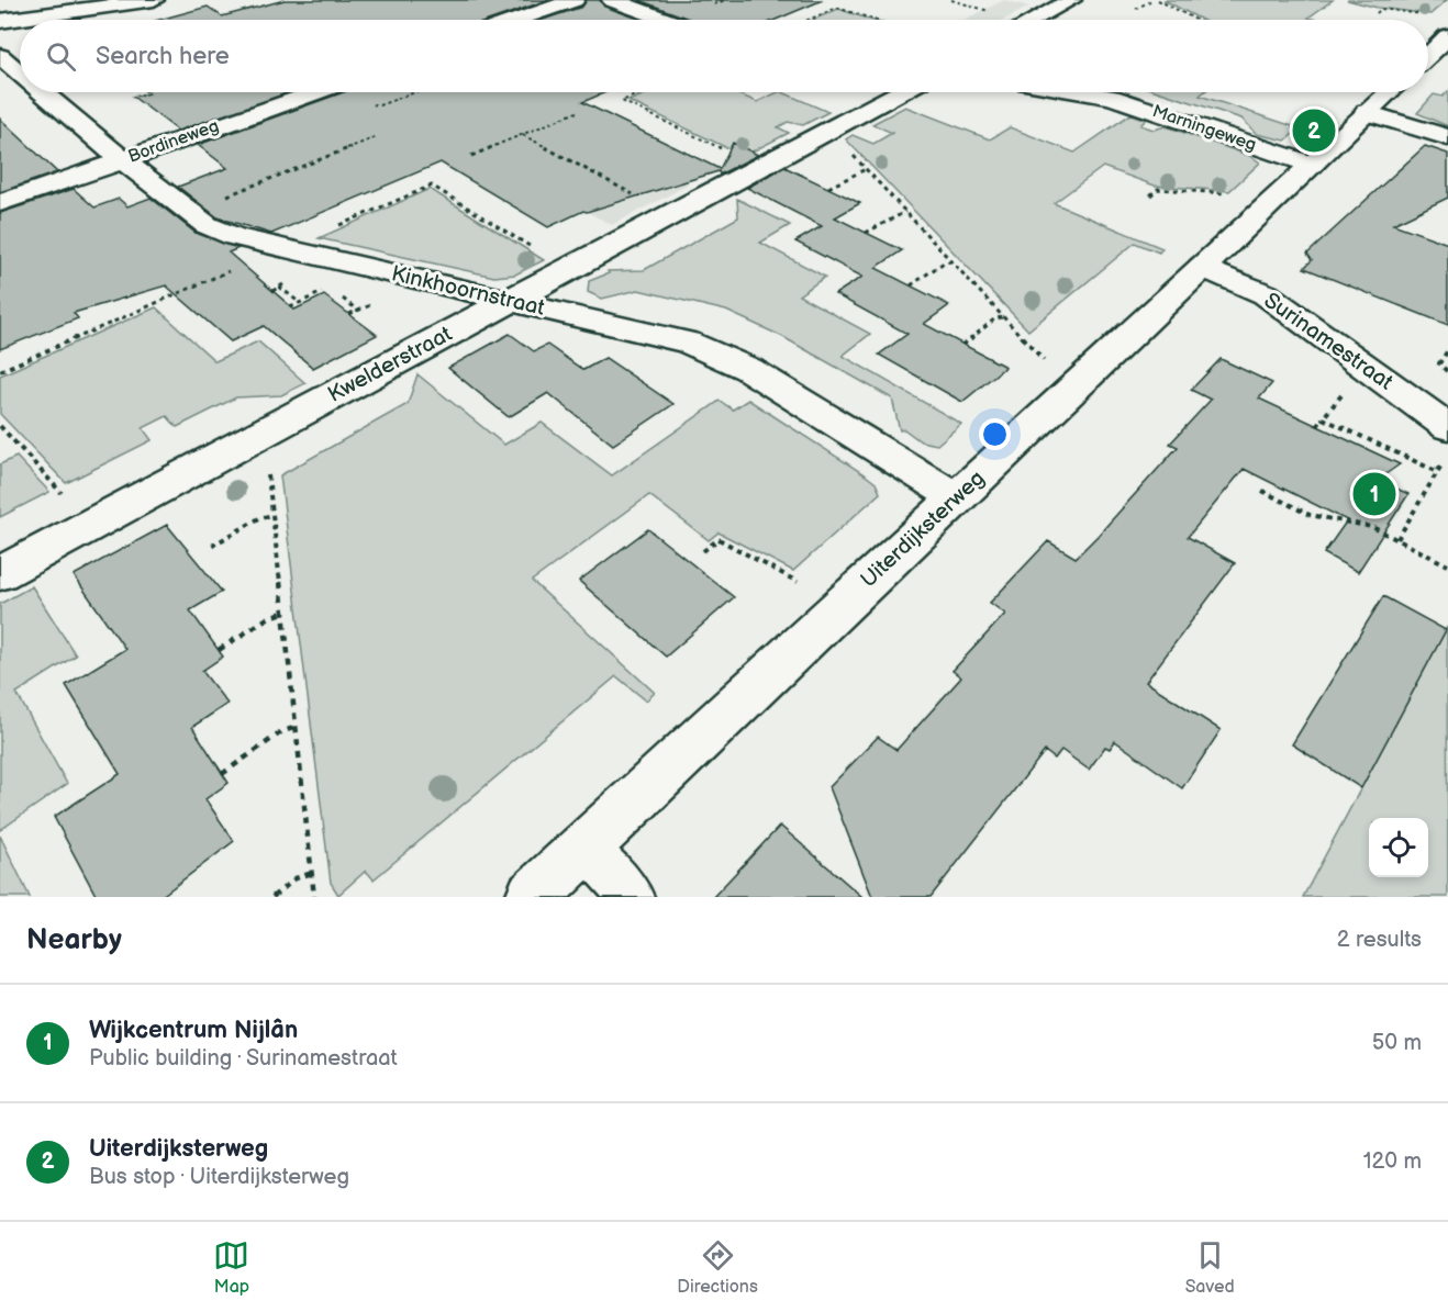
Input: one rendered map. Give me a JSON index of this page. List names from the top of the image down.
{
  "streets": {
    "street": [
      "Marningeweg",
      "Bordineweg",
      "Kinkhoornstraat",
      "Surinamestraat",
      "Kwelderstraat",
      "Uiterdijksterweg"
    ]
  },
  "crossings": [
    ["Marningeweg", "Uiterdijksterweg"],
    ["Bordineweg", "Kinkhoornstraat"],
    ["Kinkhoornstraat", "Kwelderstraat"],
    ["Kinkhoornstraat", "Uiterdijksterweg"],
    ["Surinamestraat", "Uiterdijksterweg"]
  ],
  "page": {
    "search": "Search here",
    "pins": ["2", "1"],
    "heading": ["Nearby", "2 results"],
    "list": [
      {
        "mark": "1",
        "name": "Wijkcentrum Nijlân",
        "note": "Public building · Surinamestraat",
        "value": "50 m"
      },
      {
        "mark": "2",
        "name": "Uiterdijksterweg",
        "note": "Bus stop · Uiterdijksterweg",
        "value": "120 m"
      }
    ],
    "nav": ["Map", "Directions", "Saved"]
  }
}
